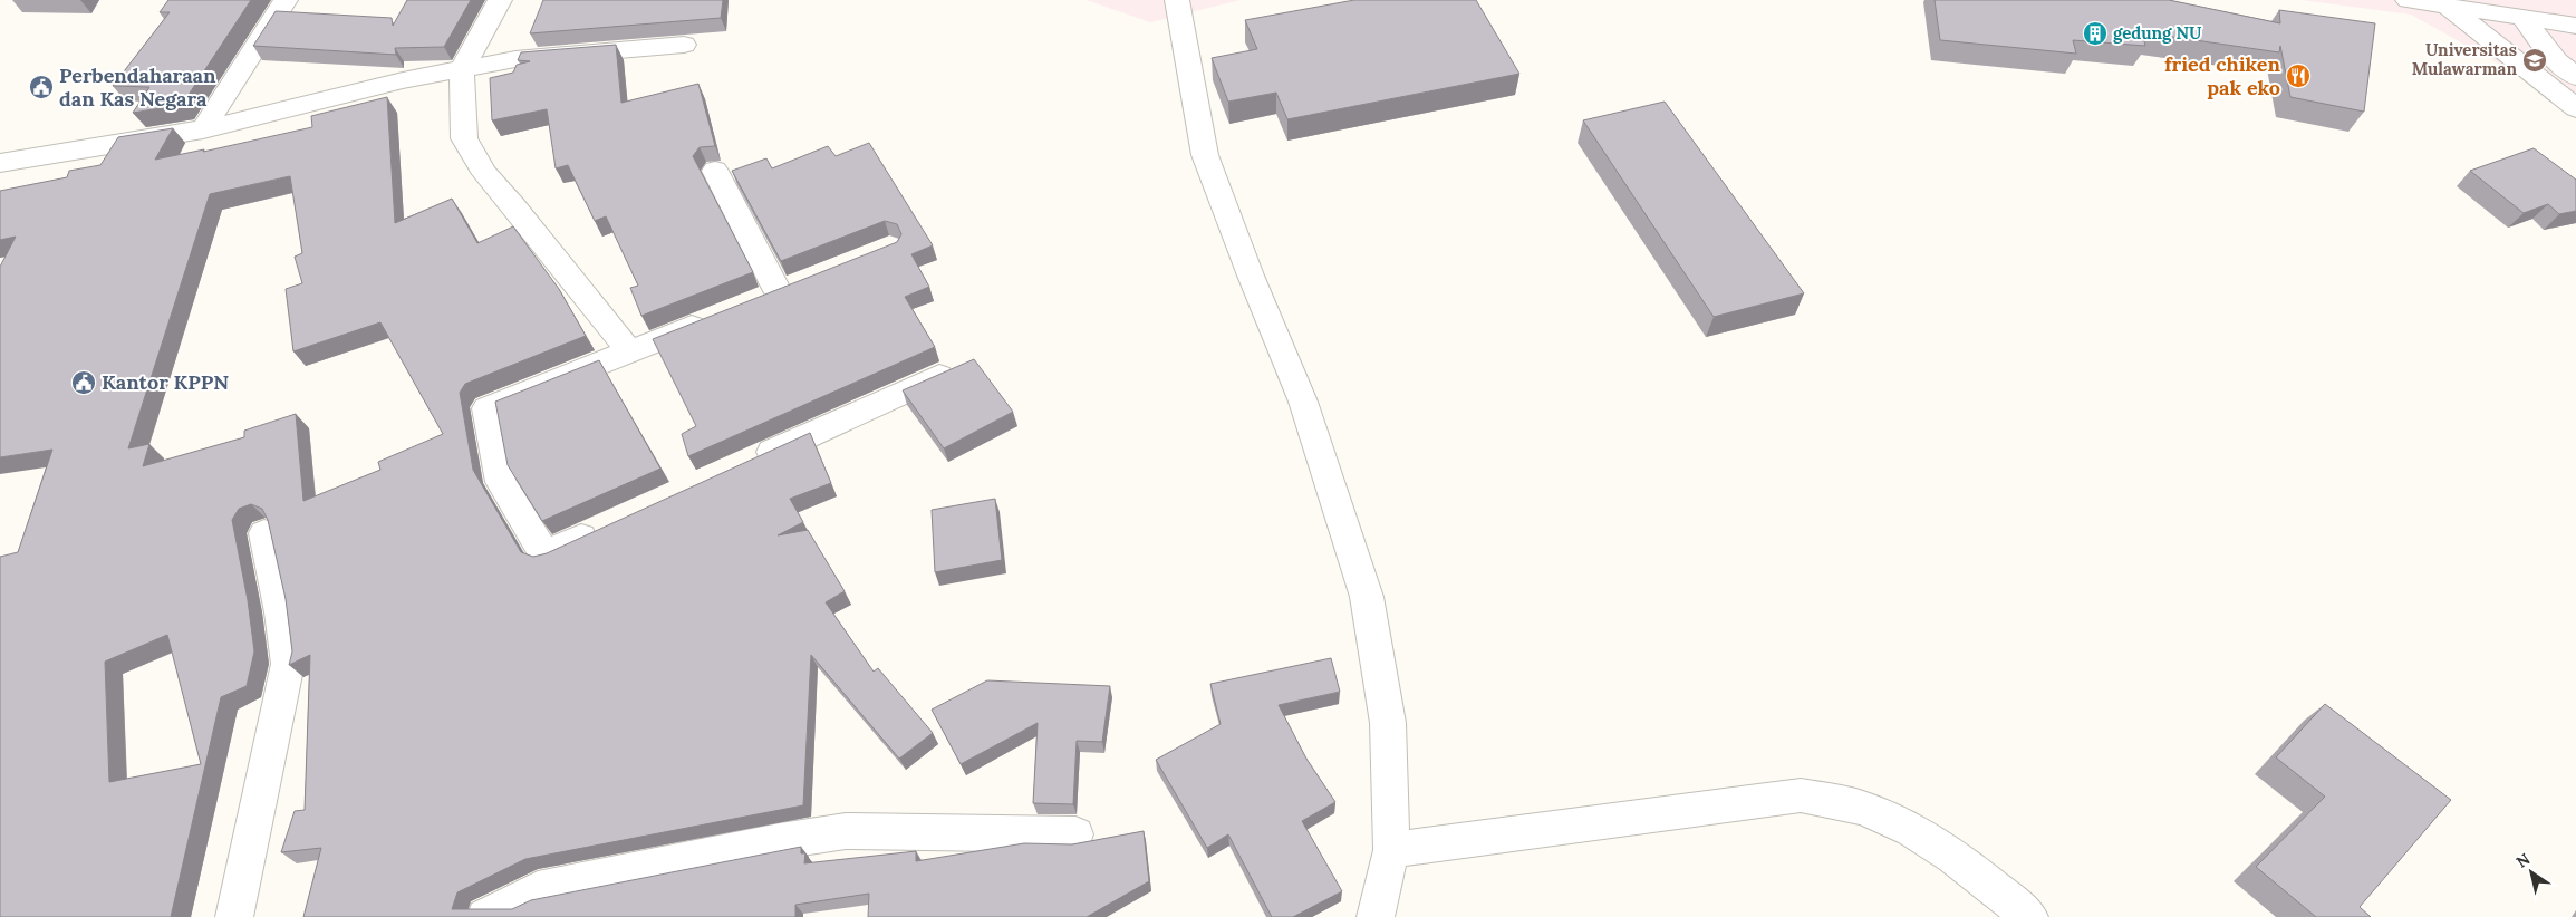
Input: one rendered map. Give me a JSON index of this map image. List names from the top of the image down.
{
  "places": {
    "building": ["gedung NU"],
    "school or university": ["Universitas Mulawarman"],
    "restaurant": ["fried chiken pak eko"],
    "public building": ["Perbendaharaan dan Kas Negara", "Kantor KPPN"]
  },
  "north": "top left"
}
